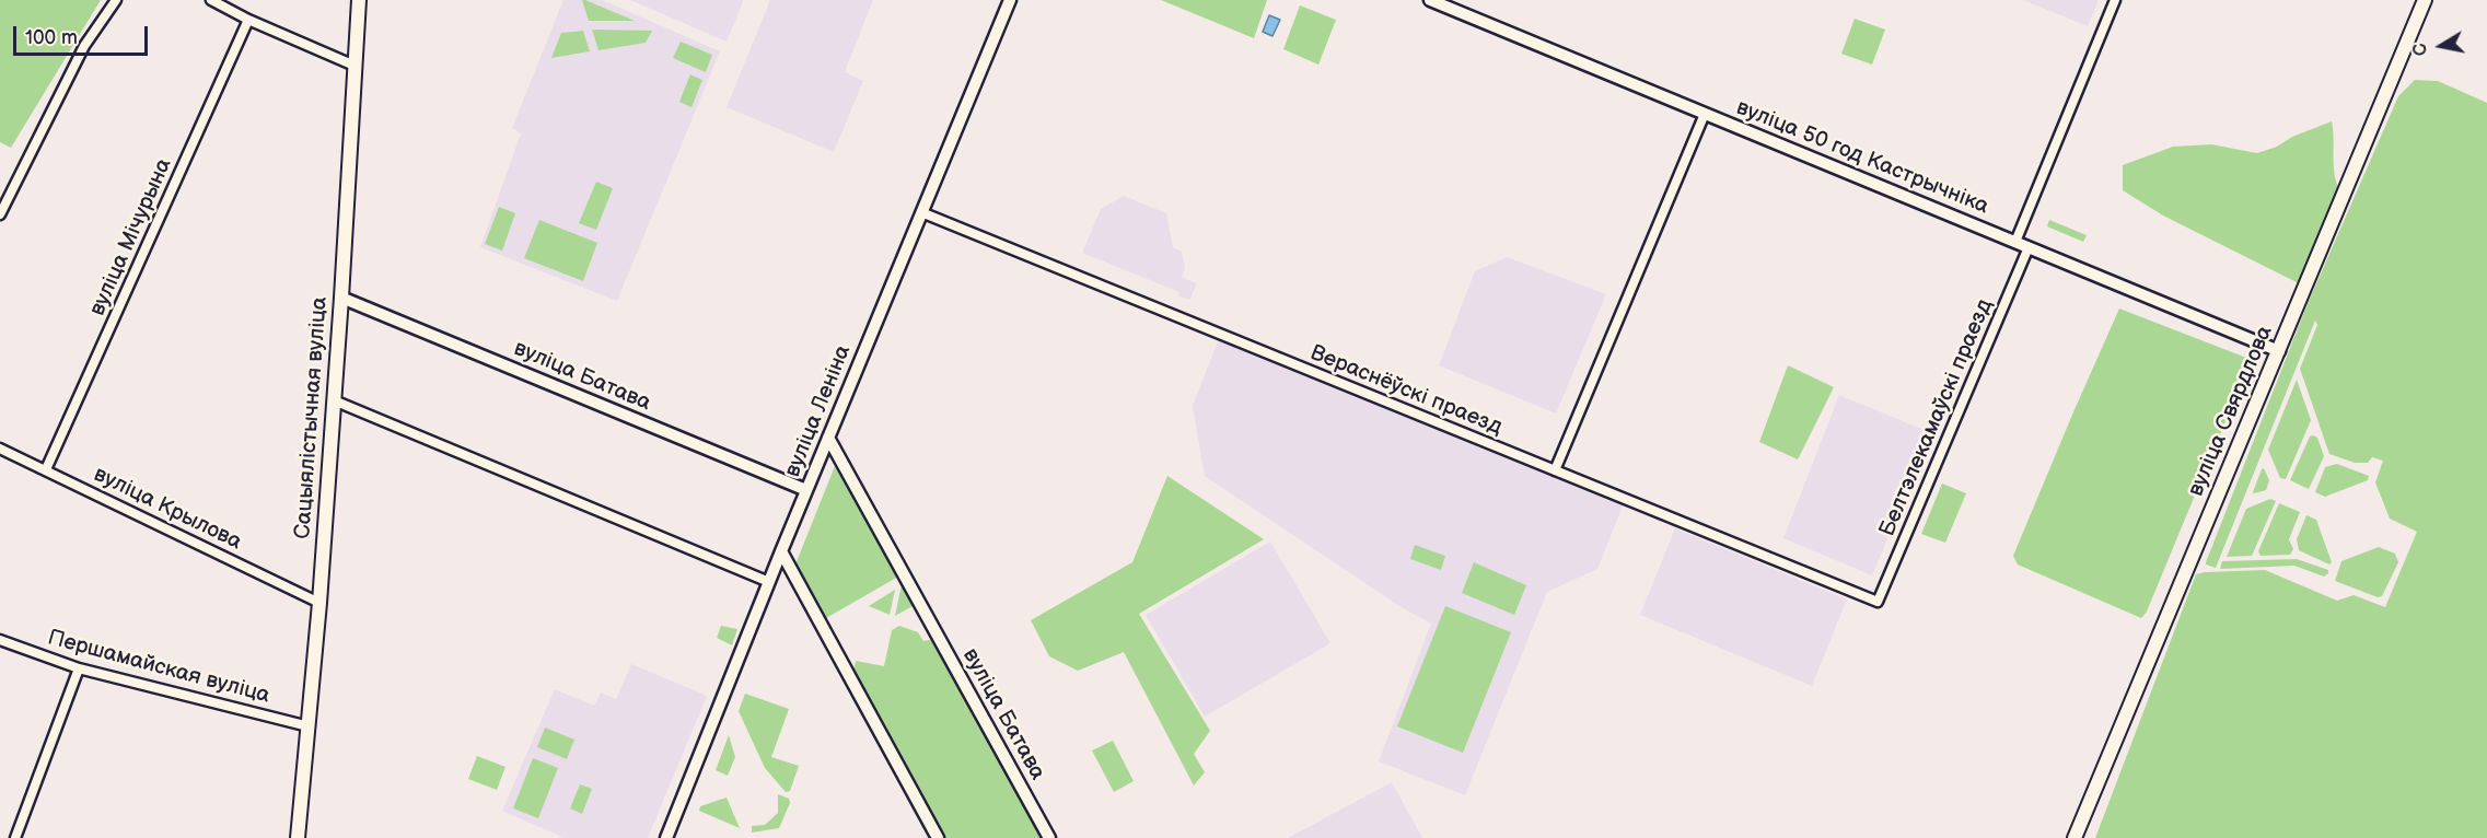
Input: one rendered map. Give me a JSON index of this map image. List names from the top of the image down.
{
  "streets": {
    "main road": ["вуліца Свярдлова", "Сацыялістычная вуліца"],
    "street": [
      "вуліца 50 год Кастрычніка",
      "вуліца Мічурына",
      "вуліца Батава",
      "Вераснёўскі праезд",
      "вуліца Леніна",
      "Белтэлекамаўскі праезд",
      "вуліца Крылова",
      "Першамайская вуліца"
    ]
  },
  "crossings": [
    ["вуліца 50 год Кастрычніка", "вуліца Свярдлова"],
    ["вуліца 50 год Кастрычніка", "Белтэлекамаўскі праезд"],
    ["вуліца Мічурына", "вуліца Крылова"],
    ["вуліца Батава", "вуліца Леніна"],
    ["вуліца Батава", "Сацыялістычная вуліца"],
    ["Вераснёўскі праезд", "вуліца Леніна"],
    ["Вераснёўскі праезд", "Белтэлекамаўскі праезд"],
    ["Сацыялістычная вуліца", "вуліца Крылова"],
    ["Сацыялістычная вуліца", "Першамайская вуліца"]
  ],
  "scale_bar": "100 m",
  "north": "left"
}
